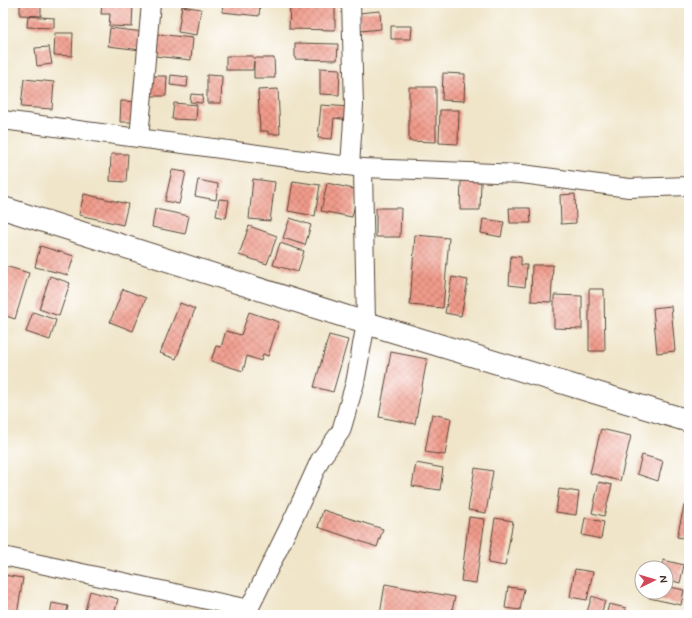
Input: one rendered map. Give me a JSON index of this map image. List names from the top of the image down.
{
  "north": "right"
}
